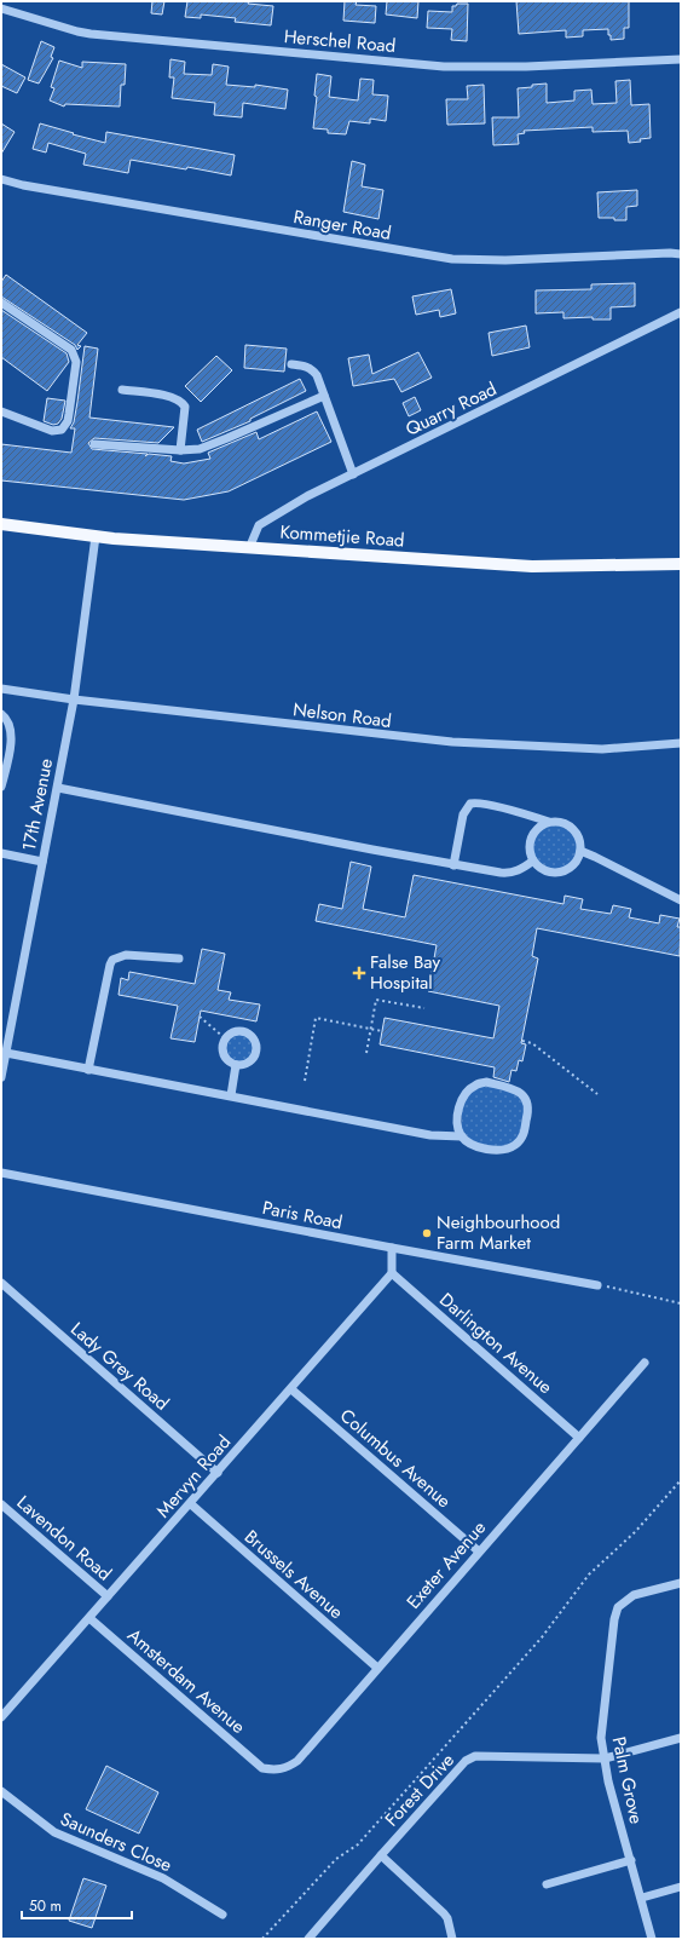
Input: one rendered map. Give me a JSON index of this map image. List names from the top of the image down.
{
  "streets": {
    "main road": ["Kommetjie Road"],
    "street": [
      "Herschel Road",
      "Ranger Road",
      "Quarry Road",
      "Nelson Road",
      "17th Avenue",
      "Paris Road",
      "Darlington Avenue",
      "Lady Grey Road",
      "Columbus Avenue",
      "Mervyn Road",
      "Lavendon Road",
      "Exeter Avenue",
      "Brussels Avenue",
      "Amsterdam Avenue",
      "Palm Grove",
      "Forest Drive",
      "Saunders Close"
    ]
  },
  "crossings": [
    ["Quarry Road", "Kommetjie Road"],
    ["Kommetjie Road", "17th Avenue"],
    ["Nelson Road", "17th Avenue"],
    ["Darlington Avenue", "Mervyn Road"],
    ["Darlington Avenue", "Exeter Avenue"],
    ["Lady Grey Road", "Mervyn Road"],
    ["Columbus Avenue", "Mervyn Road"],
    ["Columbus Avenue", "Exeter Avenue"],
    ["Mervyn Road", "Lavendon Road"],
    ["Mervyn Road", "Brussels Avenue"],
    ["Mervyn Road", "Amsterdam Avenue"],
    ["Exeter Avenue", "Brussels Avenue"],
    ["Exeter Avenue", "Amsterdam Avenue"],
    ["Palm Grove", "Forest Drive"]
  ],
  "places": {
    "health": ["False Bay Hospital"],
    "other": ["Neighbourhood Farm Market"]
  },
  "scale_bar": "50 m"
}
